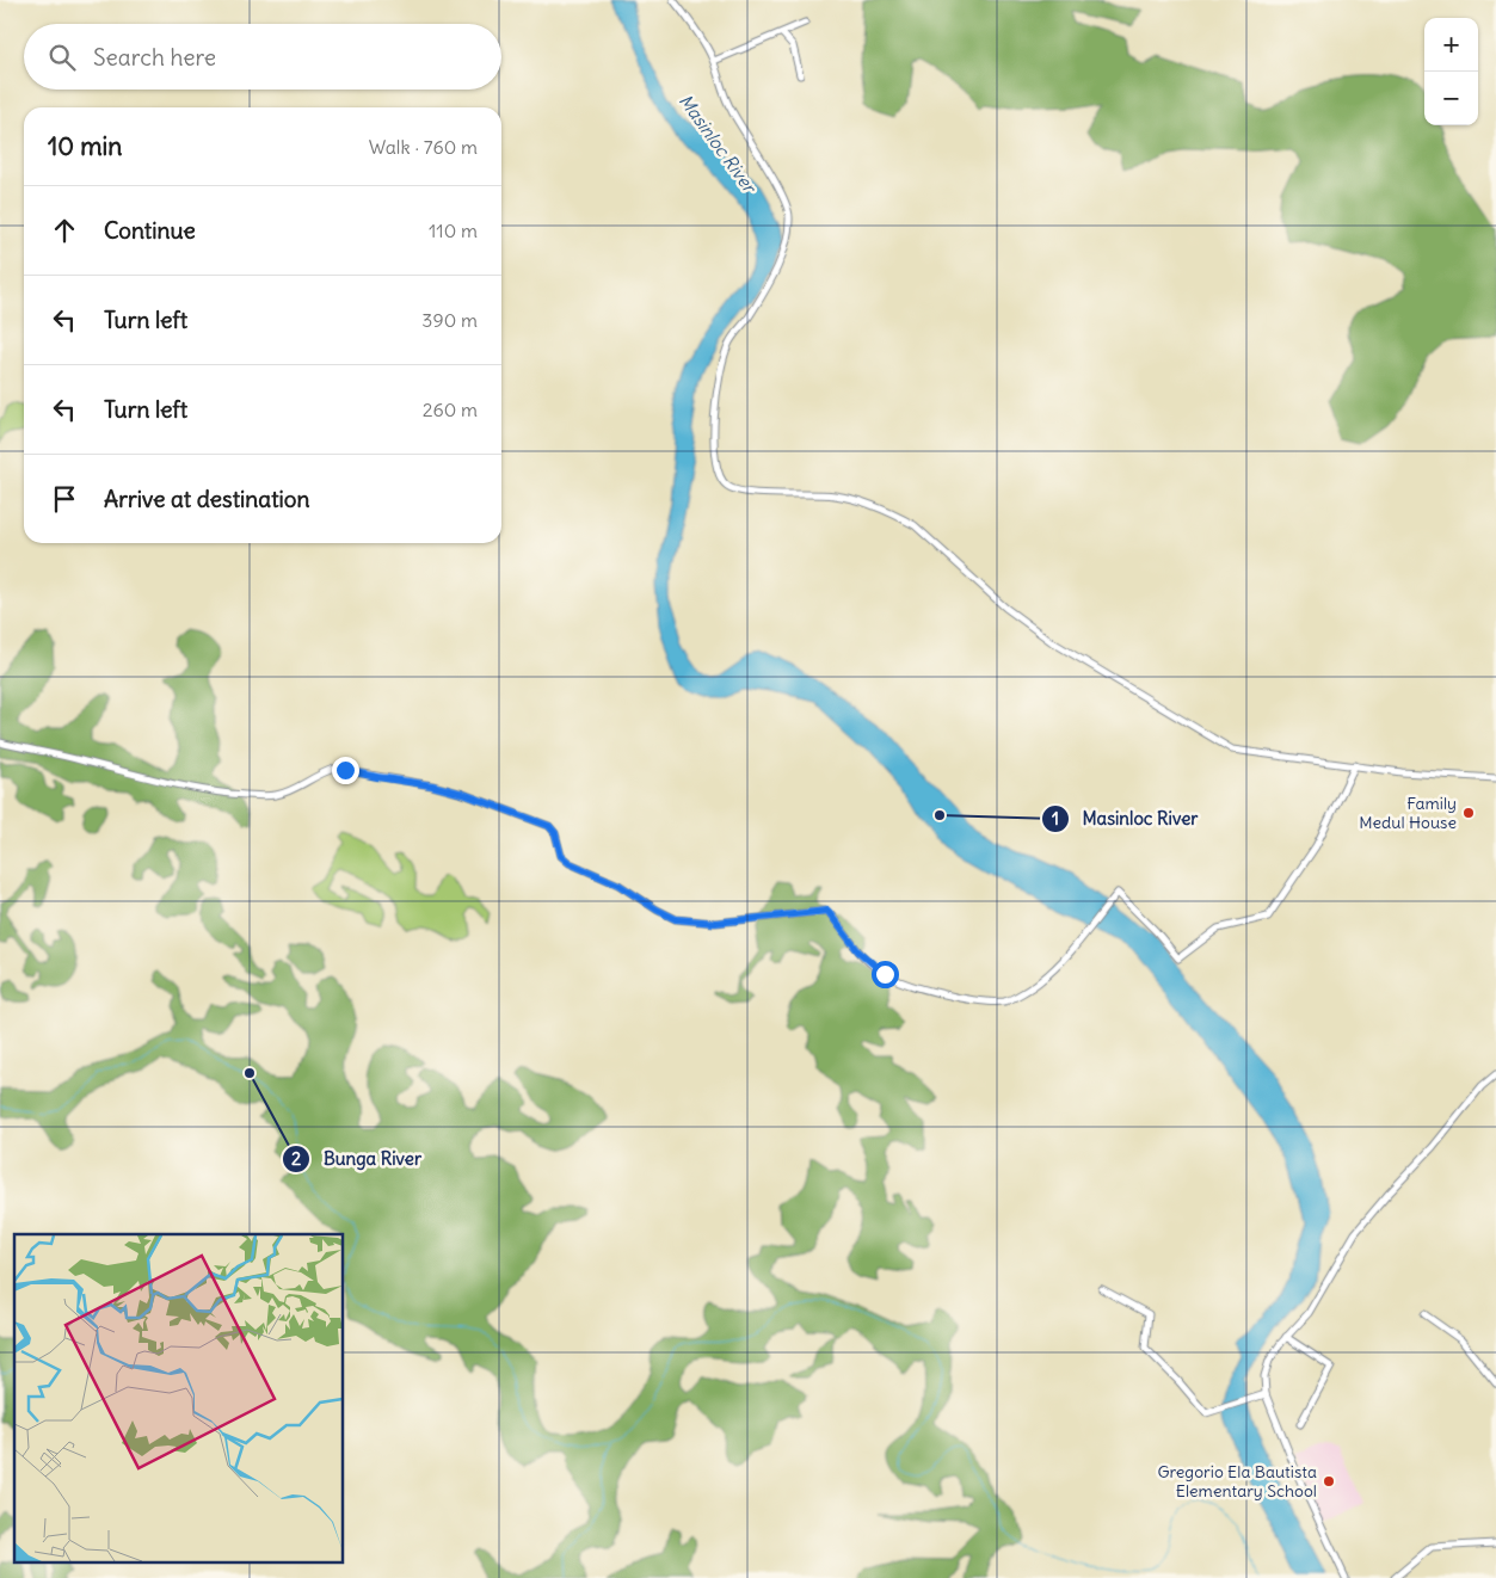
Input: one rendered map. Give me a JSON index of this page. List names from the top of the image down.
{
  "water": ["Masinloc River"],
  "places": [
    "Family Medul House",
    "Masinloc River",
    "Bunga River",
    "Gregorio Ela Bautista Elementary School"
  ],
  "page": {
    "map_buttons": ["+", "−"],
    "search": "Search here",
    "heading": ["10 min", "Walk · 760 m"],
    "list": [
      ["Continue", "110 m"],
      ["Turn left", "390 m"],
      ["Turn left", "260 m"],
      "Arrive at destination"
    ]
  }
}
